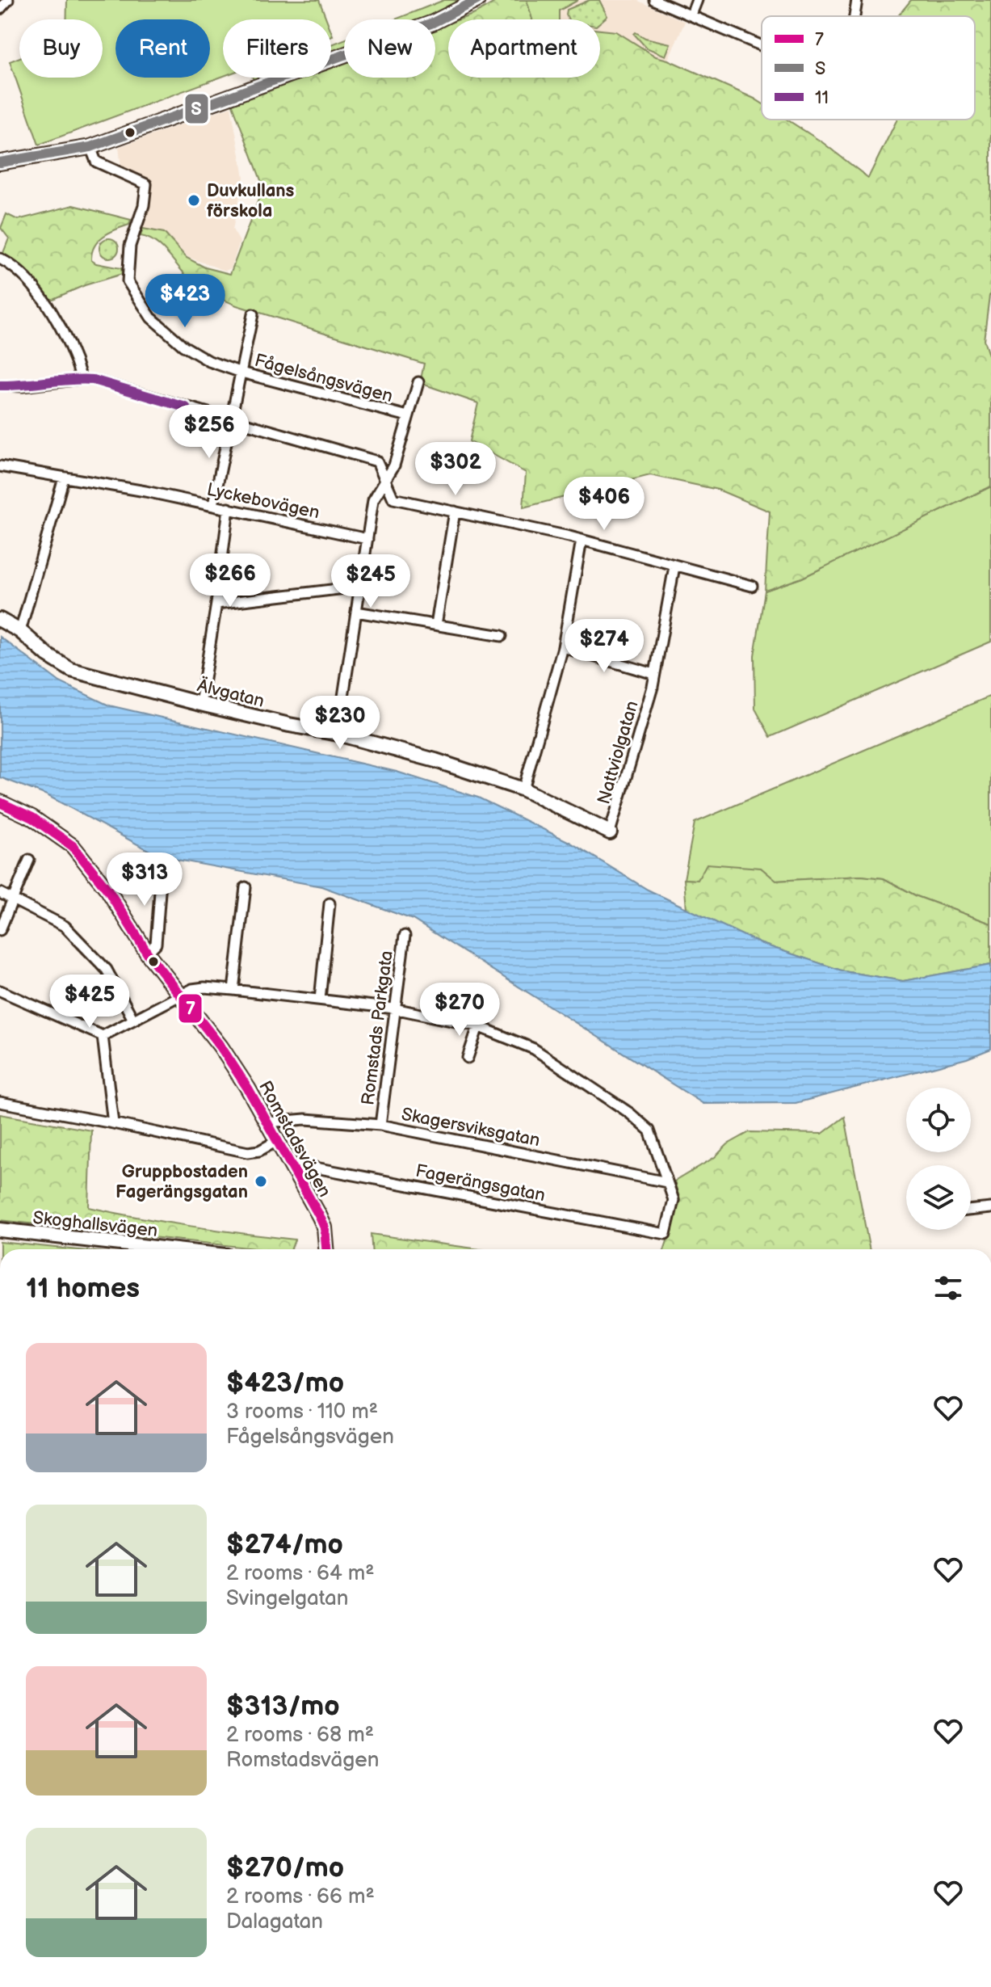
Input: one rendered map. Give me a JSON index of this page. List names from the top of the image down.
{
  "streets": {
    "street": [
      "Fågelsångsvägen",
      "Lyckebovägen",
      "Älvgatan",
      "Nattviolgatan",
      "Romstads Parkgata",
      "Skagersviksgatan",
      "Romstadsvägen",
      "Fagerängsgatan",
      "Skoghallsvägen"
    ]
  },
  "crossings": [
    ["Älvgatan", "Nattviolgatan"],
    ["Romstads Parkgata", "Skagersviksgatan"],
    ["Skagersviksgatan", "Romstadsvägen"],
    ["Skagersviksgatan", "Fagerängsgatan"],
    ["Romstadsvägen", "Fagerängsgatan"]
  ],
  "places": ["Duvkullans förskola", "Gruppbostaden Fagerängsgatan"],
  "lines": ["transit line S", "transit line 11", "transit line 7"],
  "legend": ["7", "S", "11"],
  "page": {
    "chip": [
      "Buy",
      "Rent",
      "Filters",
      "New",
      "Apartment"
    ],
    "price": [
      "$423",
      "$256",
      "$302",
      "$406",
      "$266",
      "$245",
      "$274",
      "$230",
      "$313",
      "$425",
      "$270"
    ],
    "heading": "11 homes",
    "list": [
      {
        "name": "$423/mo",
        "note": "3 rooms · 110 m² · Fågelsångsvägen"
      },
      {
        "name": "$274/mo",
        "note": "2 rooms · 64 m² · Svingelgatan"
      },
      {
        "name": "$313/mo",
        "note": "2 rooms · 68 m² · Romstadsvägen"
      },
      {
        "name": "$270/mo",
        "note": "2 rooms · 66 m² · Dalagatan"
      }
    ]
  }
}
